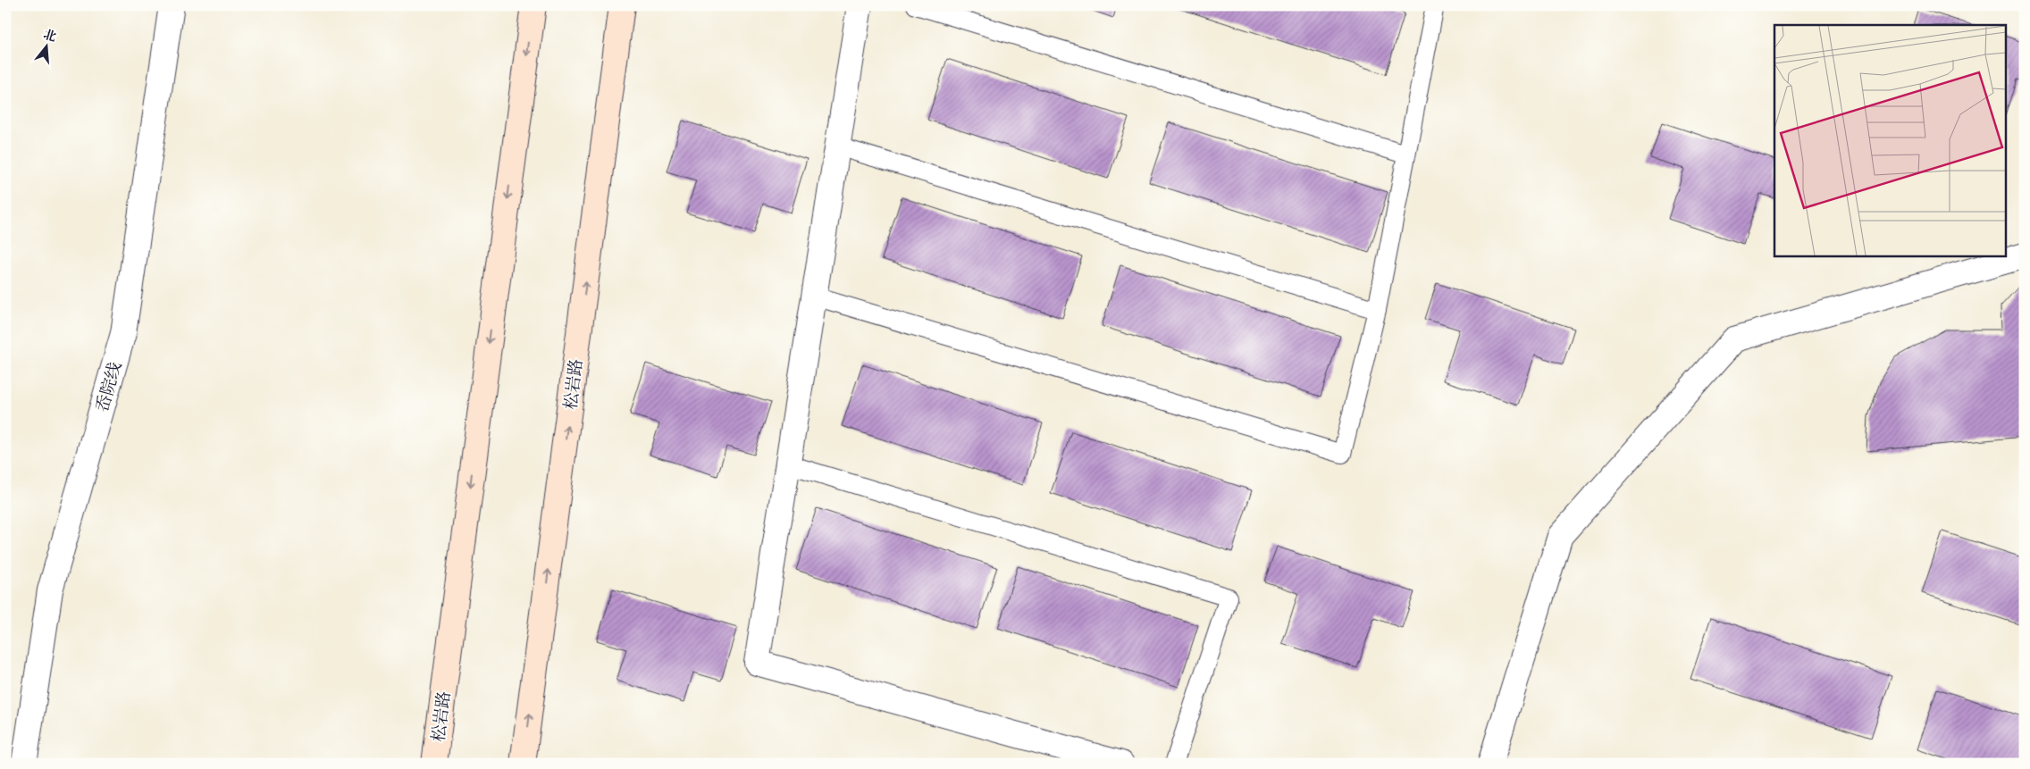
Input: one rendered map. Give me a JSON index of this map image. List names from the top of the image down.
{
  "streets": {
    "main road": ["松岩路"],
    "street": ["岙院线"]
  },
  "north": "top"
}
